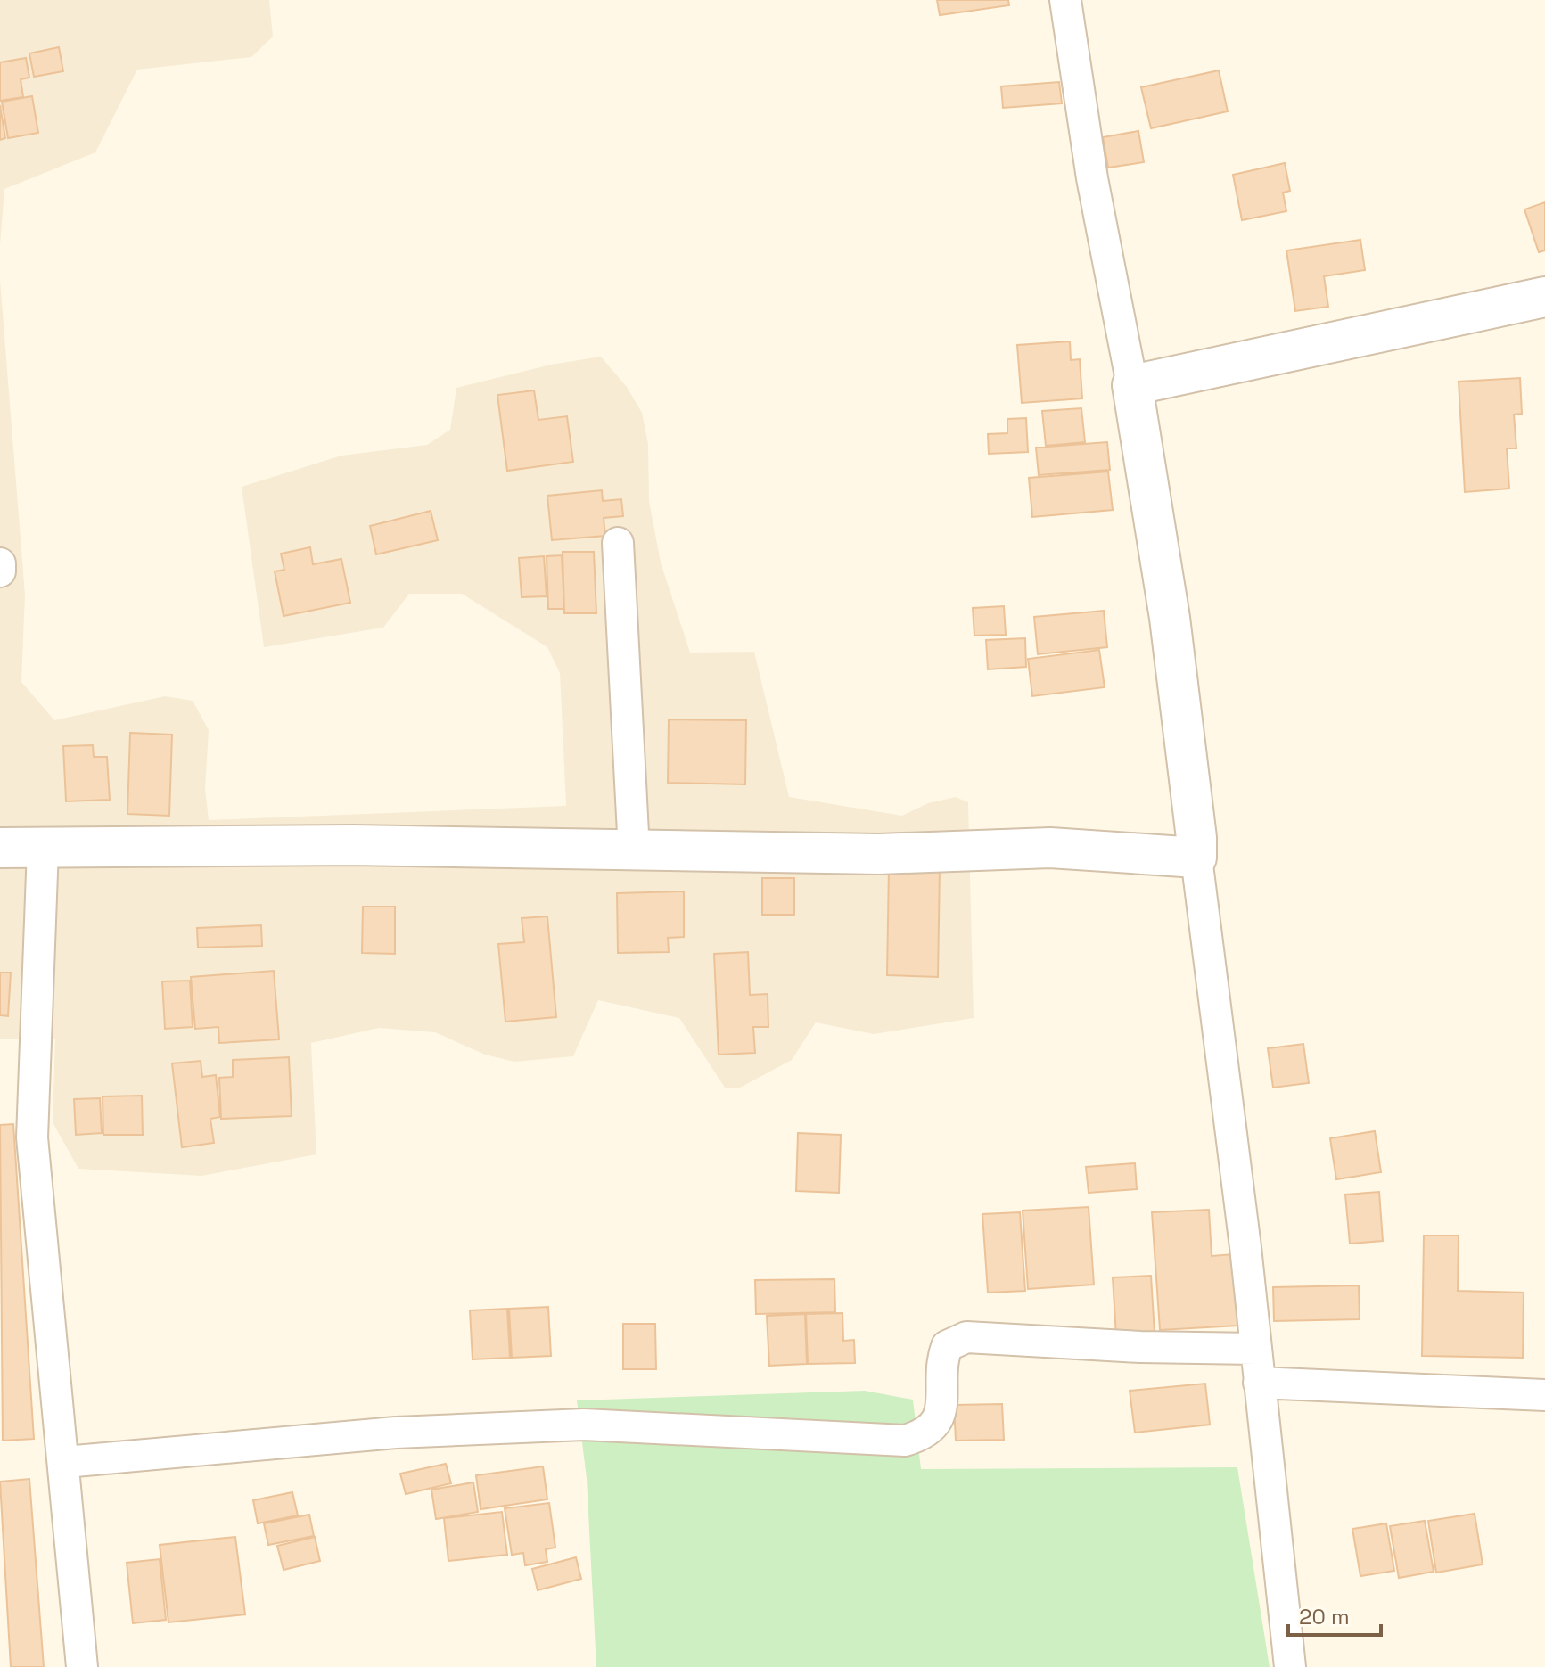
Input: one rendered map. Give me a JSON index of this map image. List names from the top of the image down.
{
  "scale_bar": "20 m"
}
